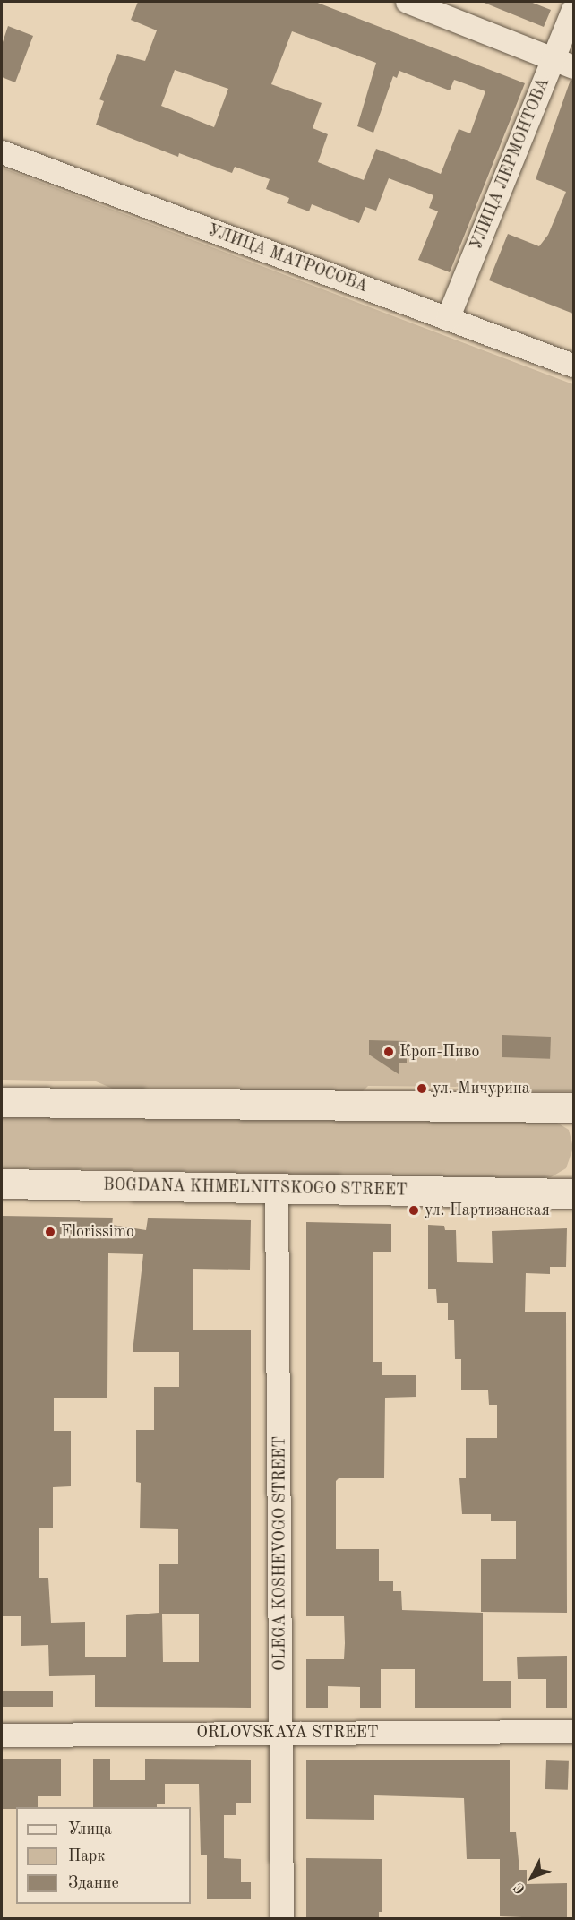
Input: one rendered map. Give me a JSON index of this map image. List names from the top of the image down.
{
  "streets": {
    "main road": ["BOGDANA KHMELNITSKOGO STREET"],
    "street": [
      "УЛИЦА ЛЕРМОНТОВА",
      "УЛИЦА МАТРОСОВА",
      "OLEGA KOSHEVOGO STREET",
      "ORLOVSKAYA STREET"
    ]
  },
  "crossings": [
    ["УЛИЦА ЛЕРМОНТОВА", "УЛИЦА МАТРОСОВА"],
    ["BOGDANA KHMELNITSKOGO STREET", "OLEGA KOSHEVOGO STREET"],
    ["OLEGA KOSHEVOGO STREET", "ORLOVSKAYA STREET"]
  ],
  "places": [
    "Кроп-Пиво",
    "ул. Мичурина",
    "ул. Партизанская",
    "Florissimo"
  ],
  "legend": ["Улица", "Парк", "Здание"],
  "north": "bottom left"
}
